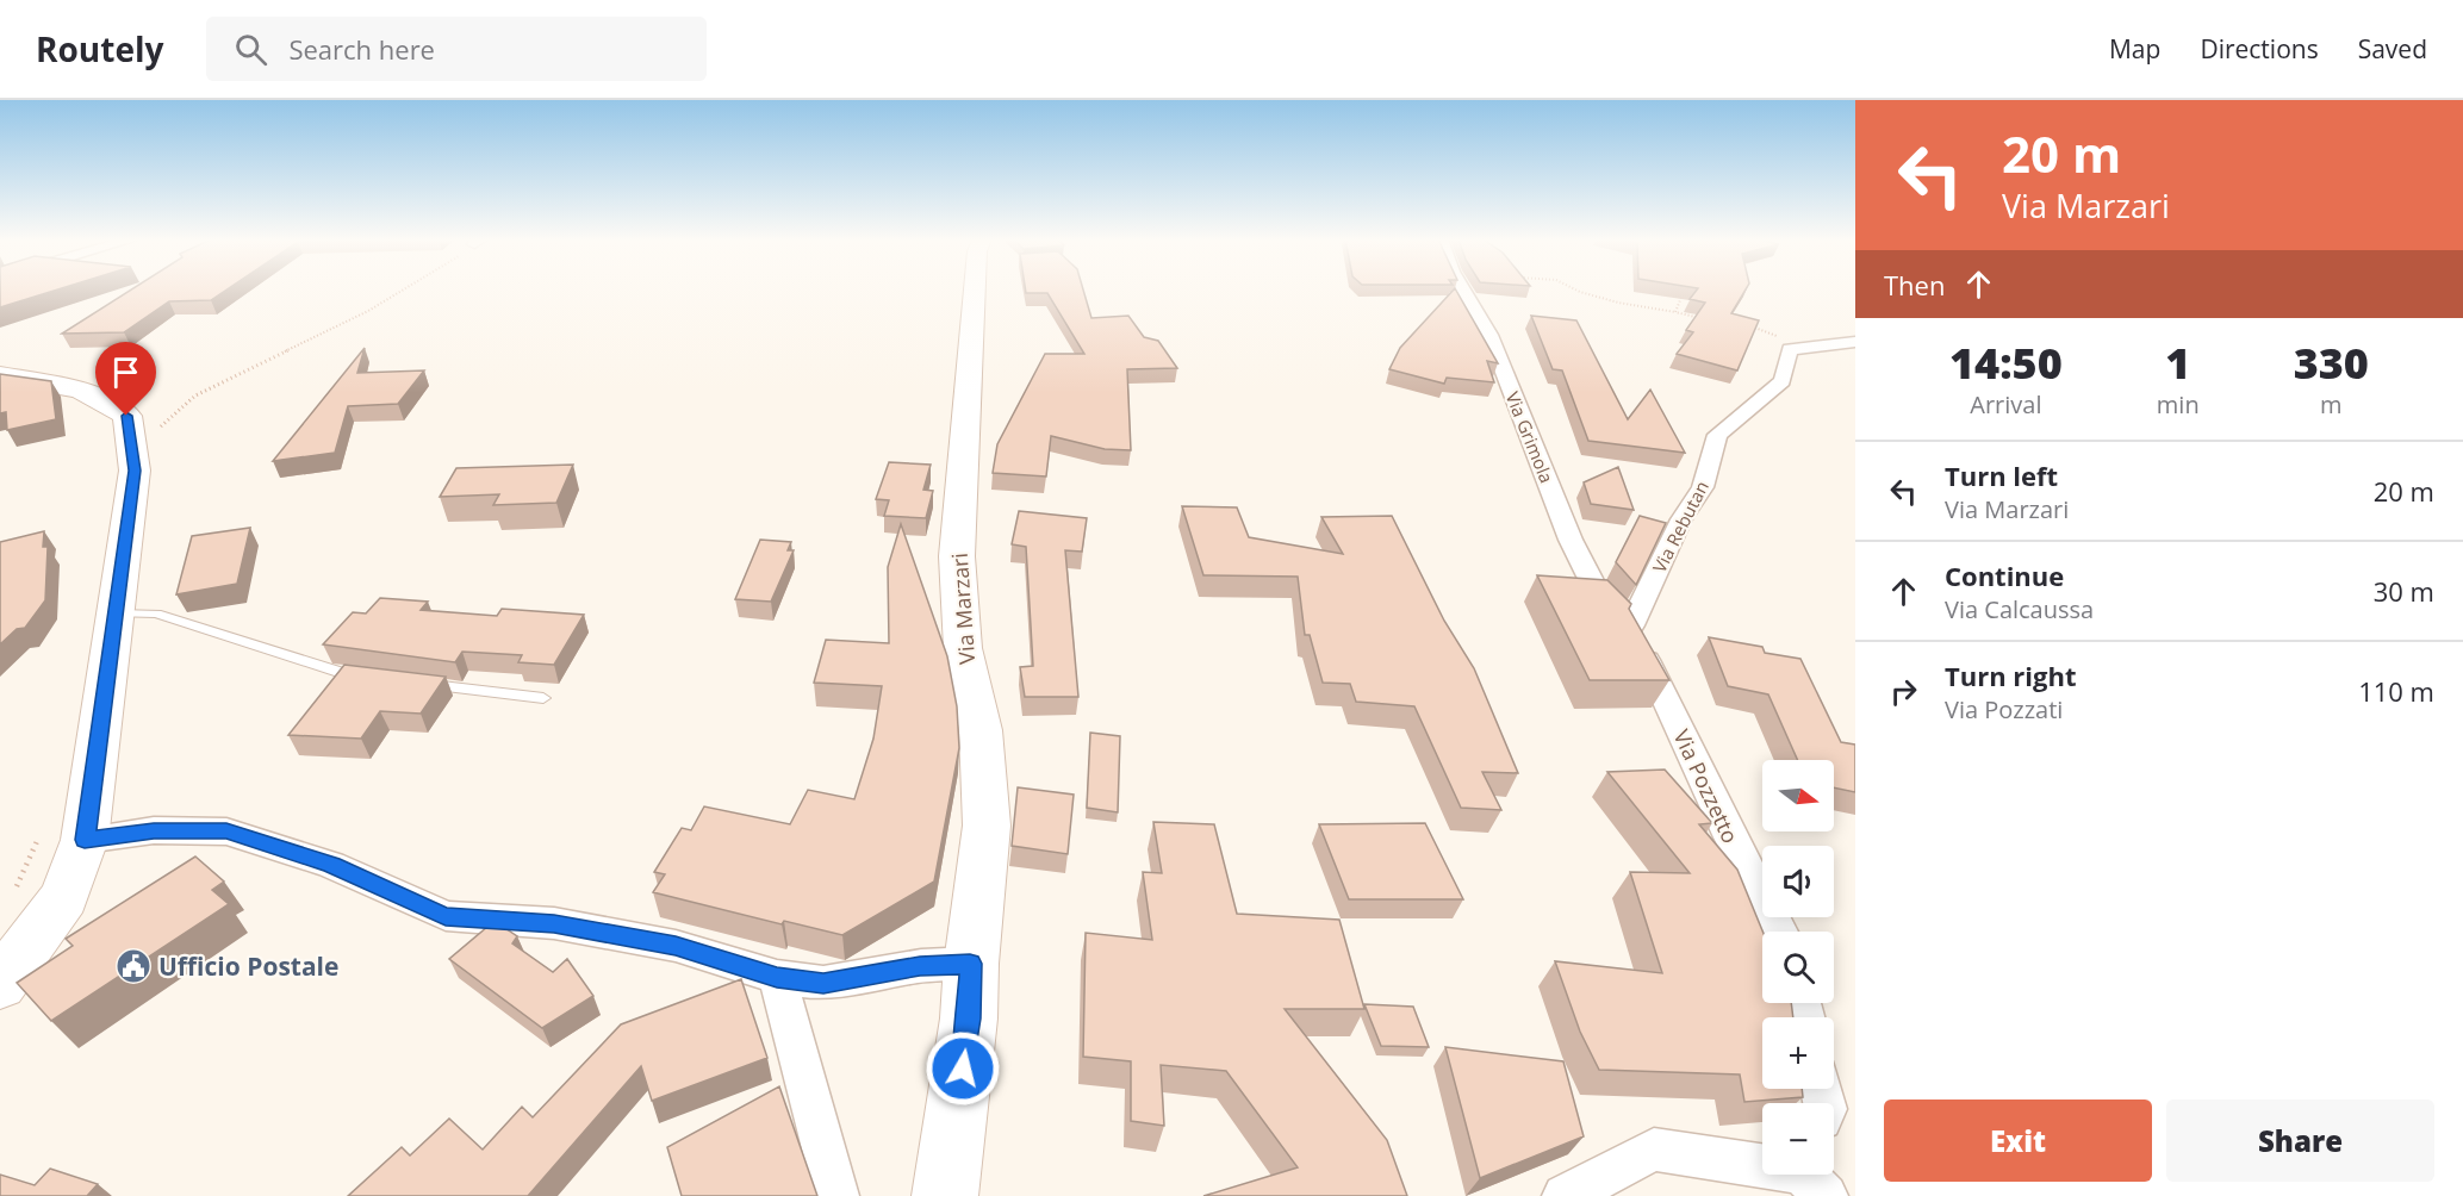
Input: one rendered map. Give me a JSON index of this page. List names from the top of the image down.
{
  "streets": {
    "street": [
      "Via Grimola",
      "Via Rebutan",
      "Via Marzari",
      "Via Pozzetto"
    ]
  },
  "crossings": [
    ["Via Grimola", "Via Rebutan"],
    ["Via Grimola", "Via Pozzetto"],
    ["Via Rebutan", "Via Pozzetto"]
  ],
  "places": {
    "public building": ["Ufficio Postale"]
  },
  "north": "right",
  "page": {
    "header": "Routely",
    "search": "Search here",
    "nav": ["Map", "Directions", "Saved"],
    "turn": ["20 m", "Via Marzari"],
    "then": "Then",
    "eta": [
      "14:50",
      "Arrival",
      "1",
      "min",
      "330",
      "m"
    ],
    "list": [
      {
        "name": "Turn left",
        "note": "Via Marzari",
        "value": "20 m"
      },
      {
        "name": "Continue",
        "note": "Via Calcaussa",
        "value": "30 m"
      },
      {
        "name": "Turn right",
        "note": "Via Pozzati",
        "value": "110 m"
      }
    ],
    "map_buttons": ["+", "−"],
    "buttons": ["Exit", "Share"]
  }
}
